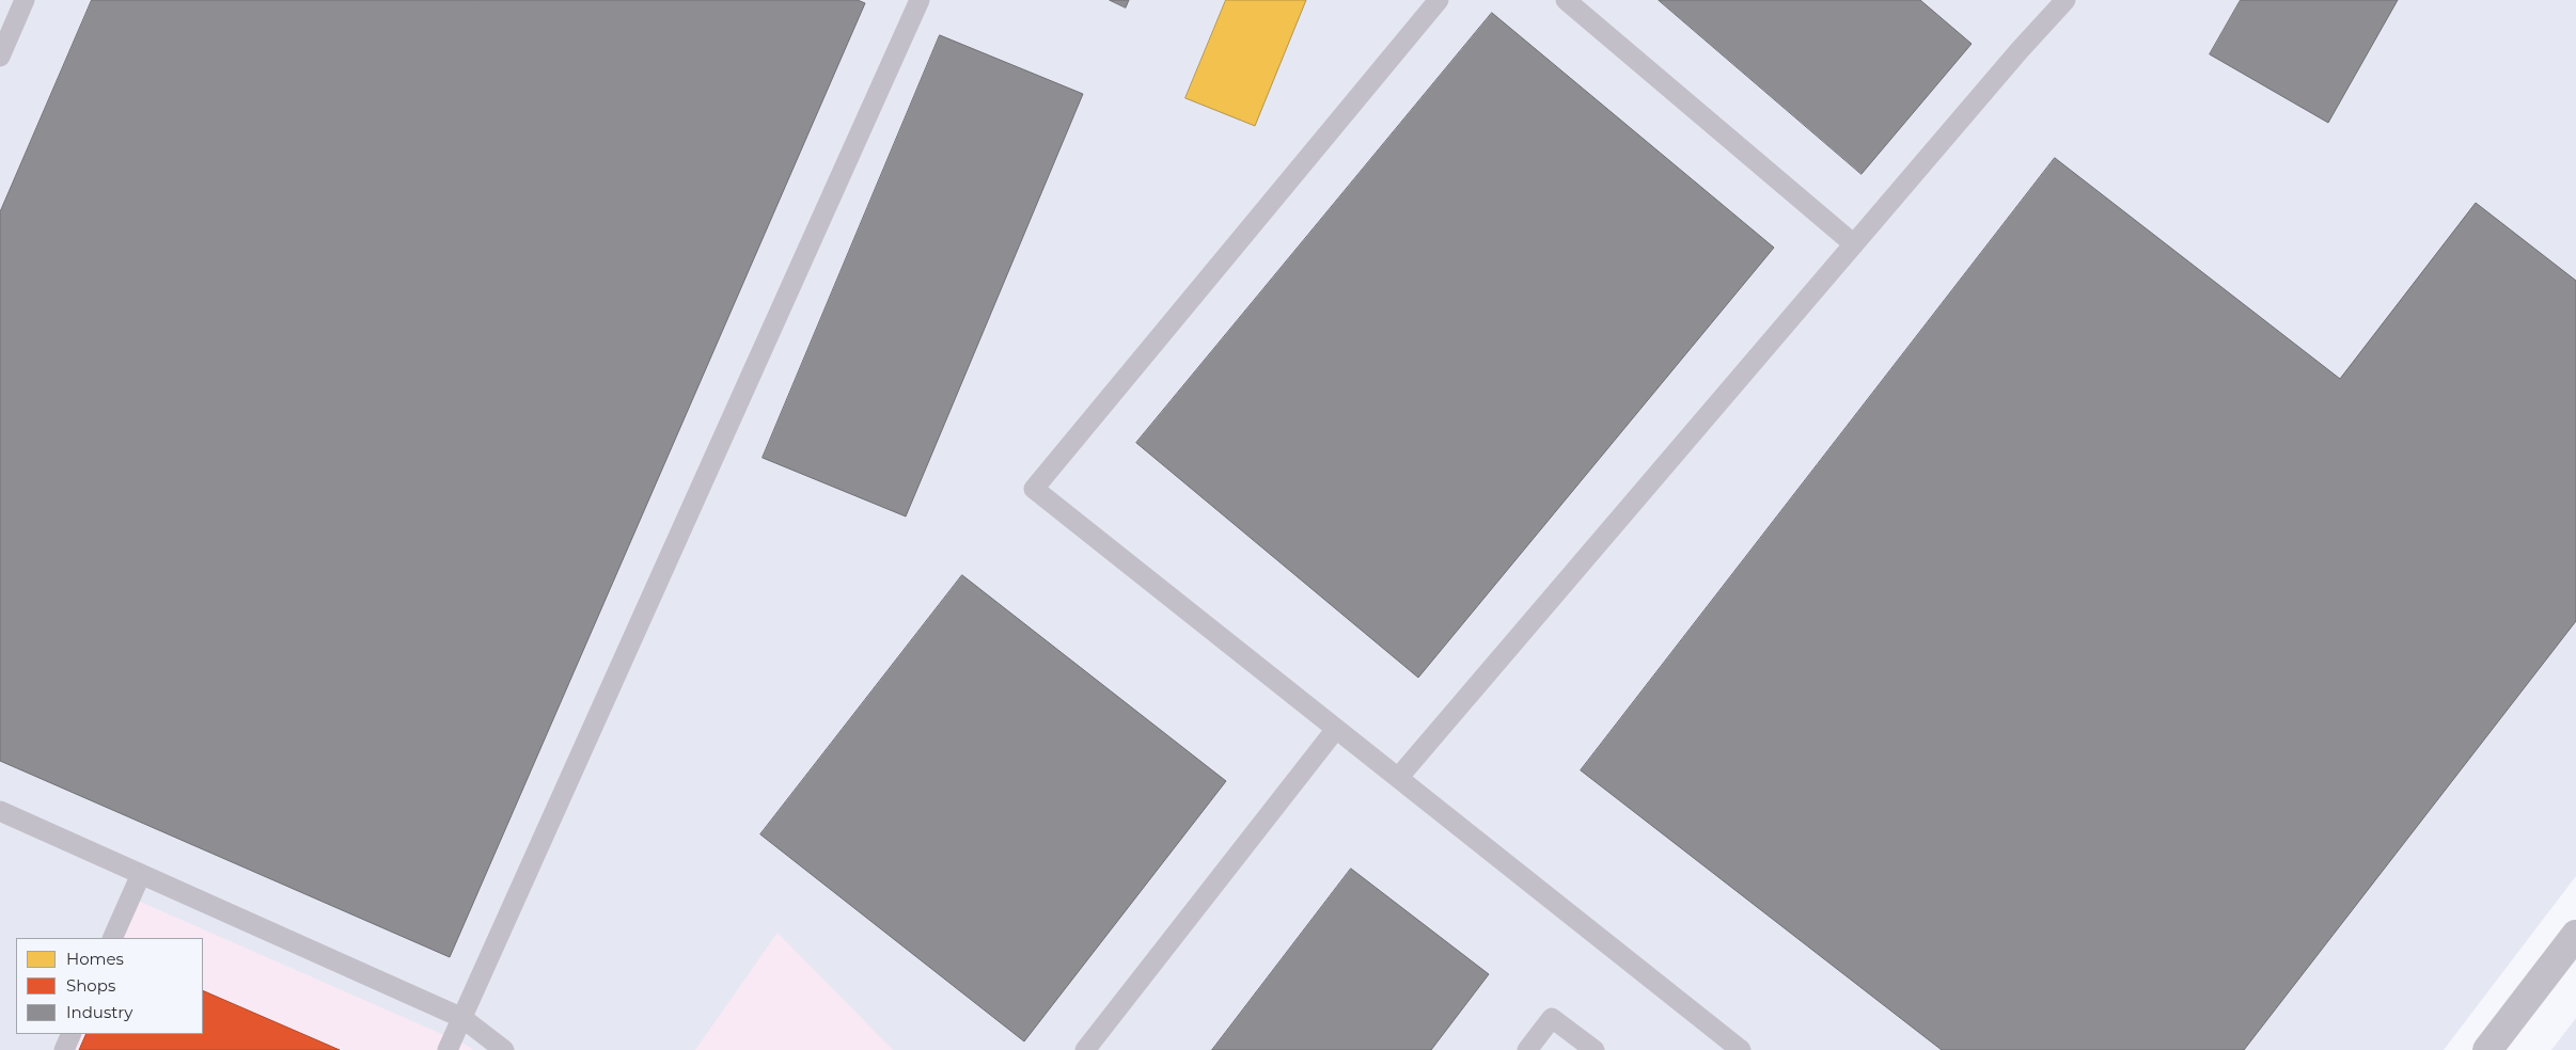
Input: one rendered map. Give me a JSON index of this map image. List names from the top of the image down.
{
  "legend": ["Homes", "Shops", "Industry"]
}
